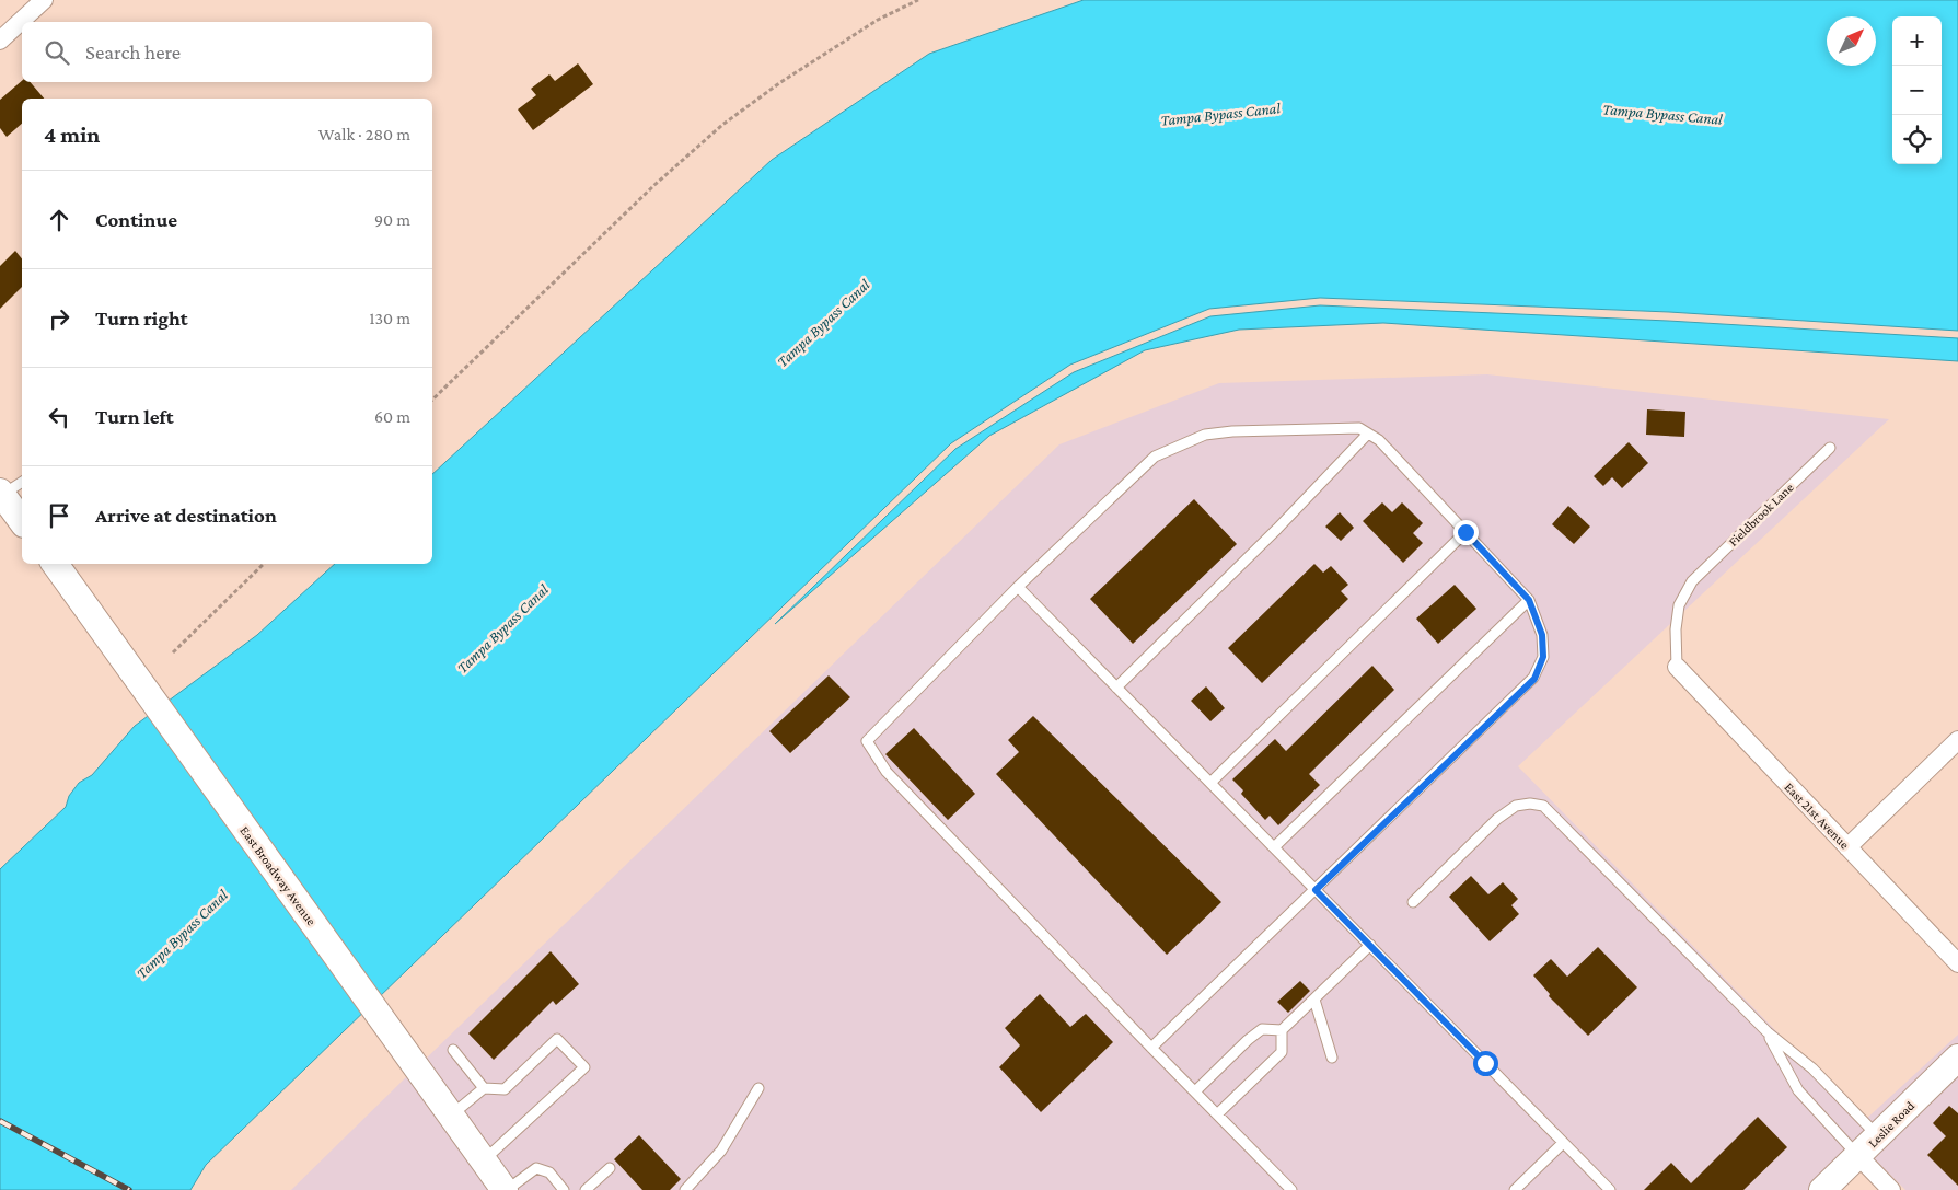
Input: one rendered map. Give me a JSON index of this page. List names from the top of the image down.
{
  "streets": {
    "main road": ["East Broadway Avenue", "Leslie Road"],
    "street": ["East 21st Avenue"],
    "lane": ["Fieldbrook Lane"]
  },
  "crossings": [
    ["Fieldbrook Lane", "East 21st Avenue"]
  ],
  "water": ["Tampa Bypass Canal"],
  "north": "top right",
  "page": {
    "map_buttons": ["+", "−"],
    "search": "Search here",
    "heading": ["4 min", "Walk · 280 m"],
    "list": [
      ["Continue", "90 m"],
      ["Turn right", "130 m"],
      ["Turn left", "60 m"],
      "Arrive at destination"
    ]
  }
}
